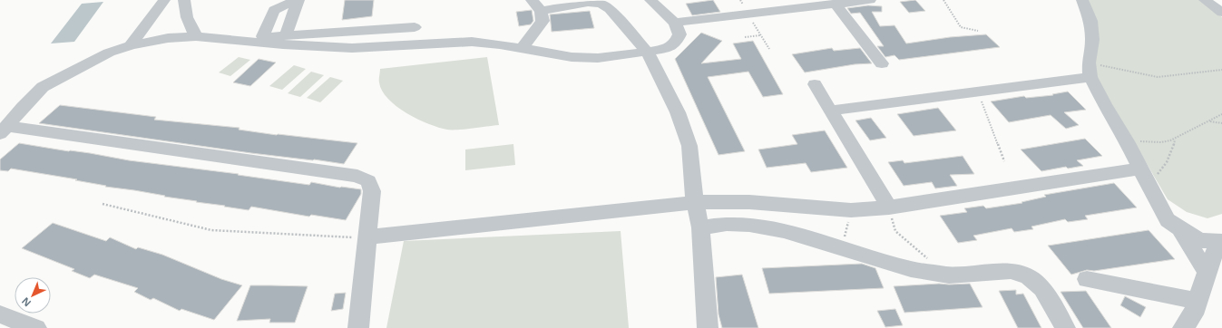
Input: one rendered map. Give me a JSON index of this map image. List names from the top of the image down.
{
  "north": "bottom left"
}
